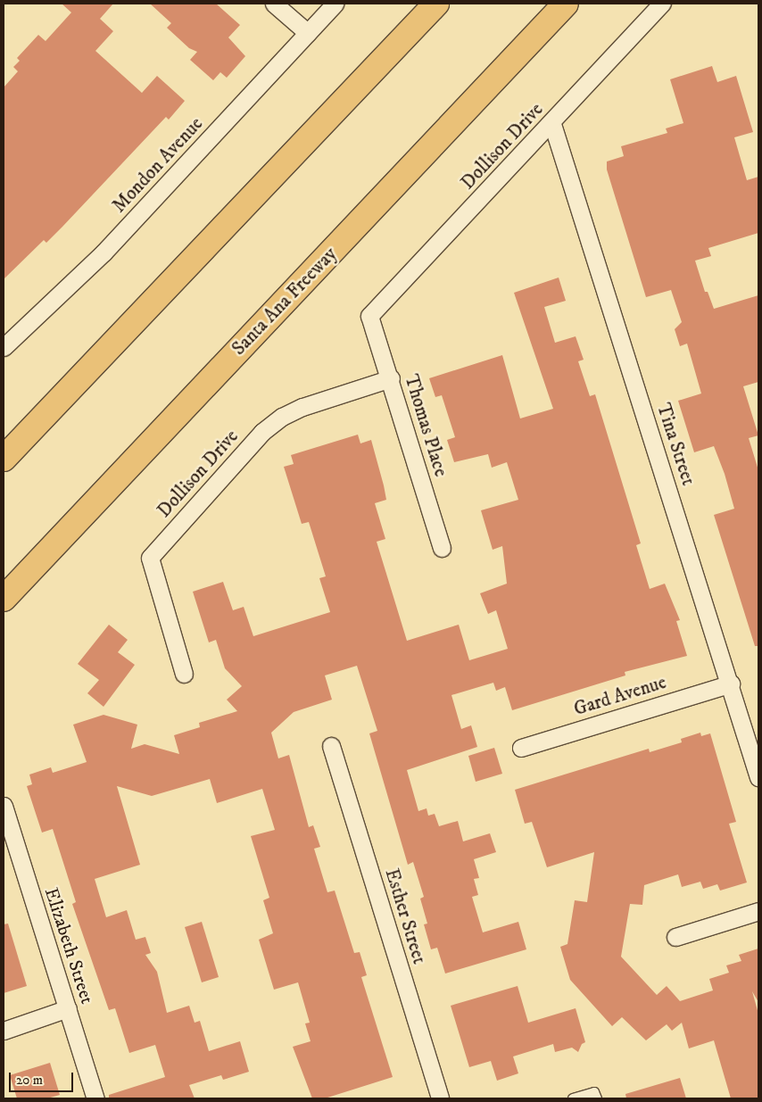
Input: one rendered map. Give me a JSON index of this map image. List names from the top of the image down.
{
  "streets": {
    "highway": ["Santa Ana Freeway"],
    "street": [
      "Dollison Drive",
      "Mondon Avenue",
      "Thomas Place",
      "Tina Street",
      "Gard Avenue",
      "Esther Street",
      "Elizabeth Street"
    ]
  },
  "crossings": [
    ["Dollison Drive", "Thomas Place"],
    ["Dollison Drive", "Tina Street"],
    ["Tina Street", "Gard Avenue"]
  ],
  "scale_bar": "20 m"
}
